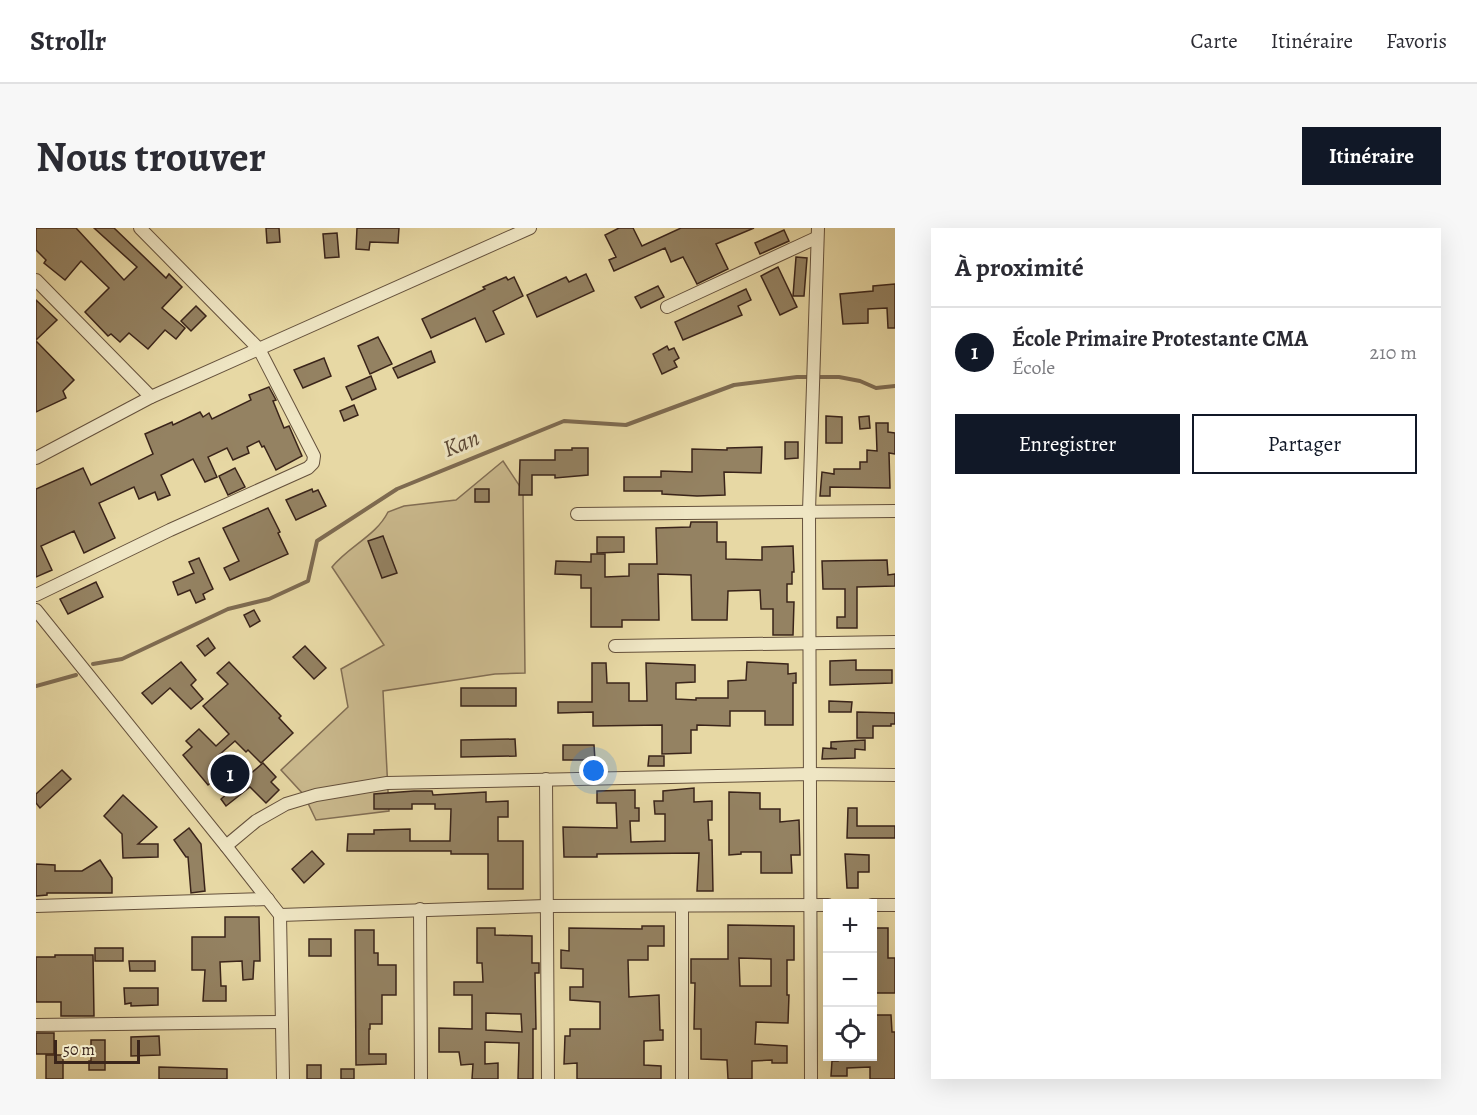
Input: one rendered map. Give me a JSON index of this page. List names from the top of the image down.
{
  "water": ["Kan"],
  "scale_bar": "50 m",
  "page": {
    "header": "Strollr",
    "nav": ["Carte", "Itinéraire", "Favoris"],
    "buttons": [
      "Itinéraire",
      ["Enregistrer", "Partager"]
    ],
    "title": "Nous trouver",
    "heading": "À proximité",
    "list": [
      {
        "mark": "1",
        "name": "École Primaire Protestante CMA",
        "note": "École",
        "value": "210 m"
      }
    ],
    "pins": "1",
    "map_buttons": ["+", "−"],
    "scale": "50 m"
  }
}
